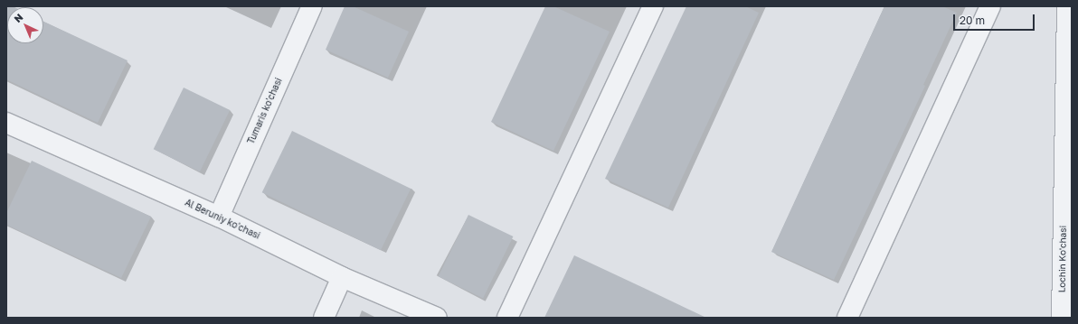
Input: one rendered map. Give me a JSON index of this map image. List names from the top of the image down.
{
  "streets": {
    "street": ["Tumaris ko'chasi", "Al Beruniy ko'chasi", "Lochin Ko'chasi"]
  },
  "crossings": [
    ["Tumaris ko'chasi", "Al Beruniy ko'chasi"]
  ],
  "scale_bar": "20 m",
  "north": "top left"
}
